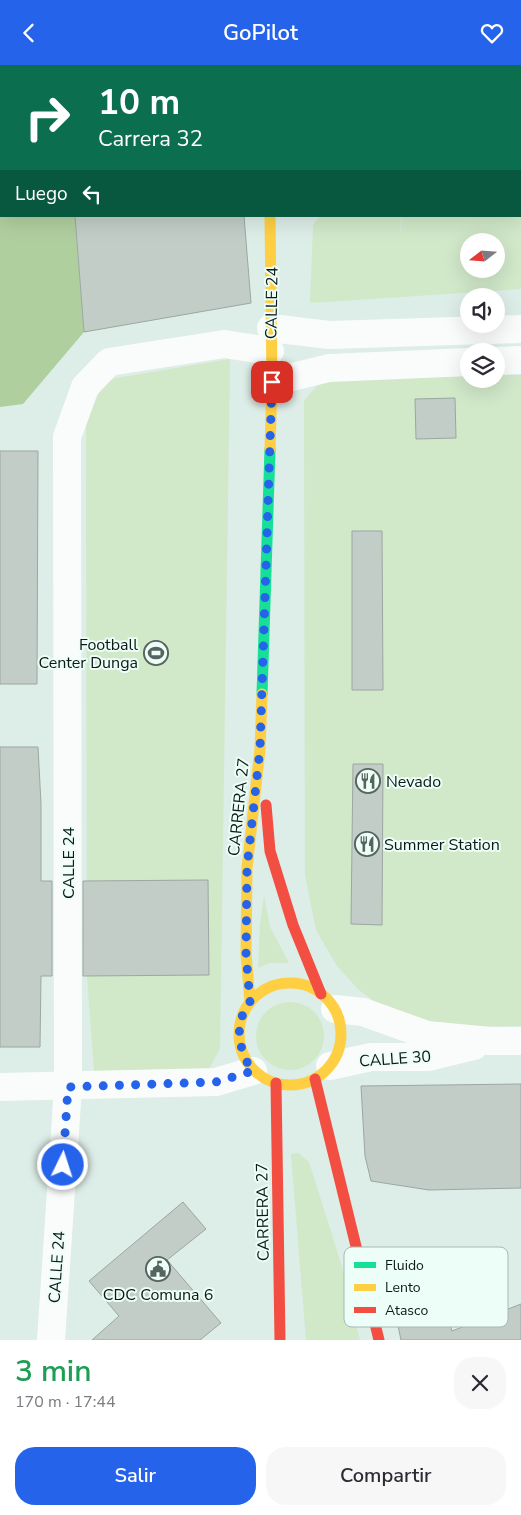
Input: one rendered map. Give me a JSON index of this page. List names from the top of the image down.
{
  "streets": {
    "street": ["CALLE 24", "CARRERA 27", "CALLE 30"]
  },
  "crossings": [
    ["CALLE 24", "CARRERA 27"],
    ["CARRERA 27", "CALLE 30"]
  ],
  "places": {
    "sports": ["Football Center Dunga"],
    "restaurant": ["Nevado", "Summer Station"],
    "public building": ["CDC Comuna 6"]
  },
  "legend": ["Fluido", "Lento", "Atasco"],
  "north": "left",
  "page": {
    "header": "GoPilot",
    "turn": ["10 m", "Carrera 32"],
    "then": "Luego",
    "heading": ["3 min", "170 m · 17:44"],
    "buttons": ["Salir", "Compartir"]
  }
}
